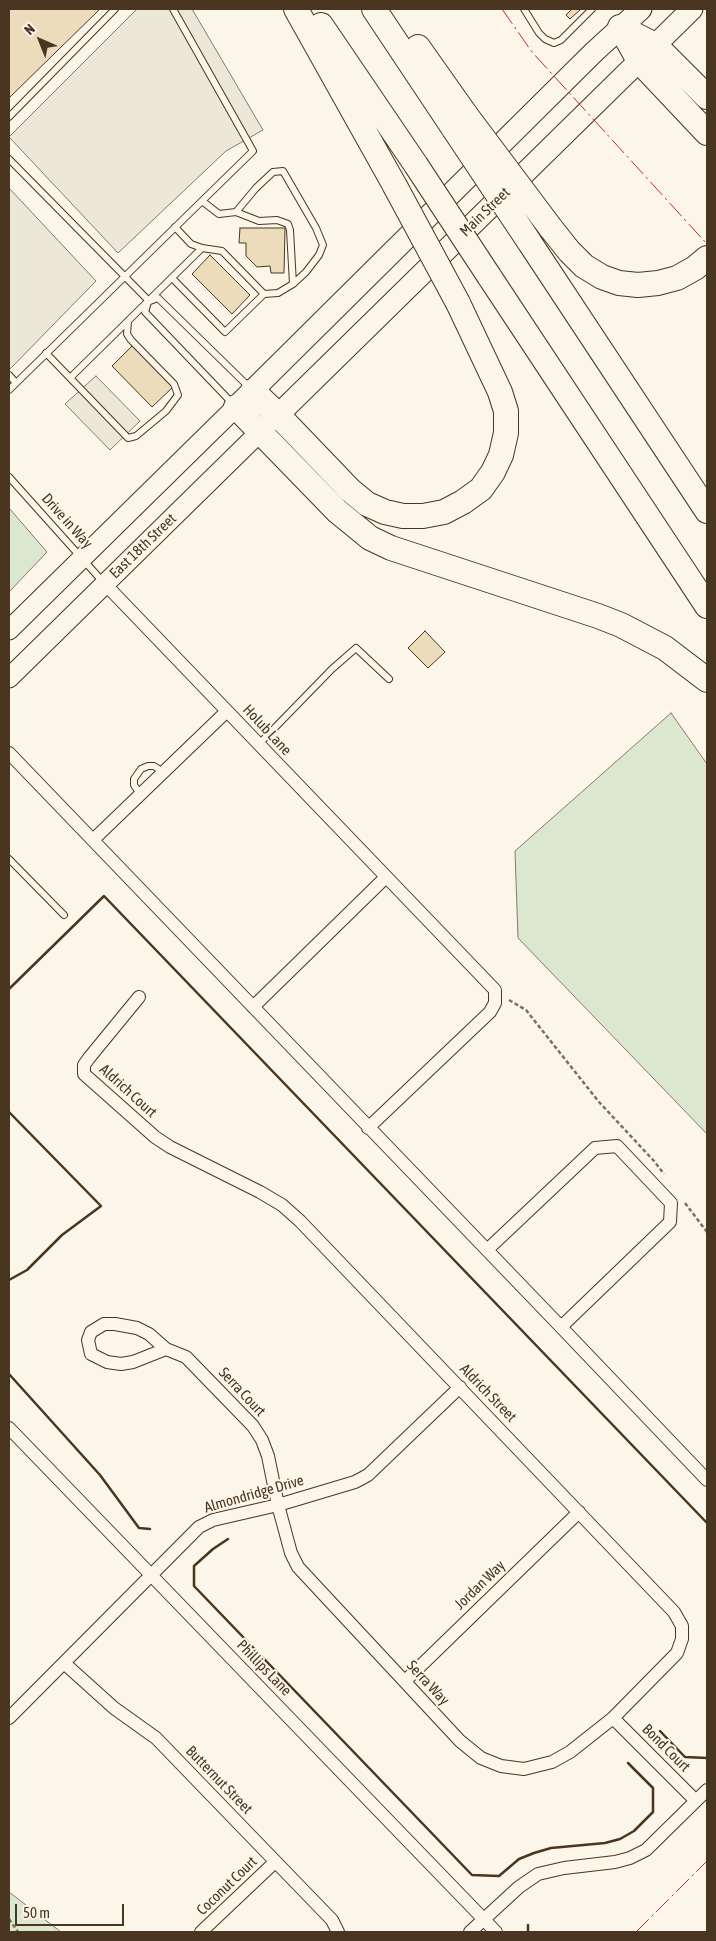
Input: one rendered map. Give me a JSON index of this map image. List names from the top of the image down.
{
  "streets": {
    "main road": ["Main Street", "East 18th Street"],
    "street": [
      "Holub Lane",
      "Aldrich Court",
      "Serra Court",
      "Aldrich Street",
      "Almondridge Drive",
      "Jordan Way",
      "Phillips Lane",
      "Serra Way",
      "Bond Court",
      "Butternut Street",
      "Coconut Court"
    ],
    "lane": ["Drive in Way"]
  },
  "crossings": [
    ["Main Street", "East 18th Street"],
    ["Drive in Way", "East 18th Street"],
    ["Drive in Way", "Holub Lane"],
    ["East 18th Street", "Holub Lane"],
    ["Aldrich Court", "Aldrich Street"],
    ["Serra Court", "Almondridge Drive"],
    ["Serra Court", "Serra Way"],
    ["Aldrich Street", "Almondridge Drive"],
    ["Aldrich Street", "Jordan Way"],
    ["Aldrich Street", "Serra Way"],
    ["Aldrich Street", "Bond Court"],
    ["Almondridge Drive", "Phillips Lane"],
    ["Almondridge Drive", "Serra Way"],
    ["Almondridge Drive", "Butternut Street"],
    ["Jordan Way", "Serra Way"],
    ["Serra Way", "Bond Court"],
    ["Butternut Street", "Coconut Court"]
  ],
  "scale_bar": "50 m",
  "north": "top left"
}
